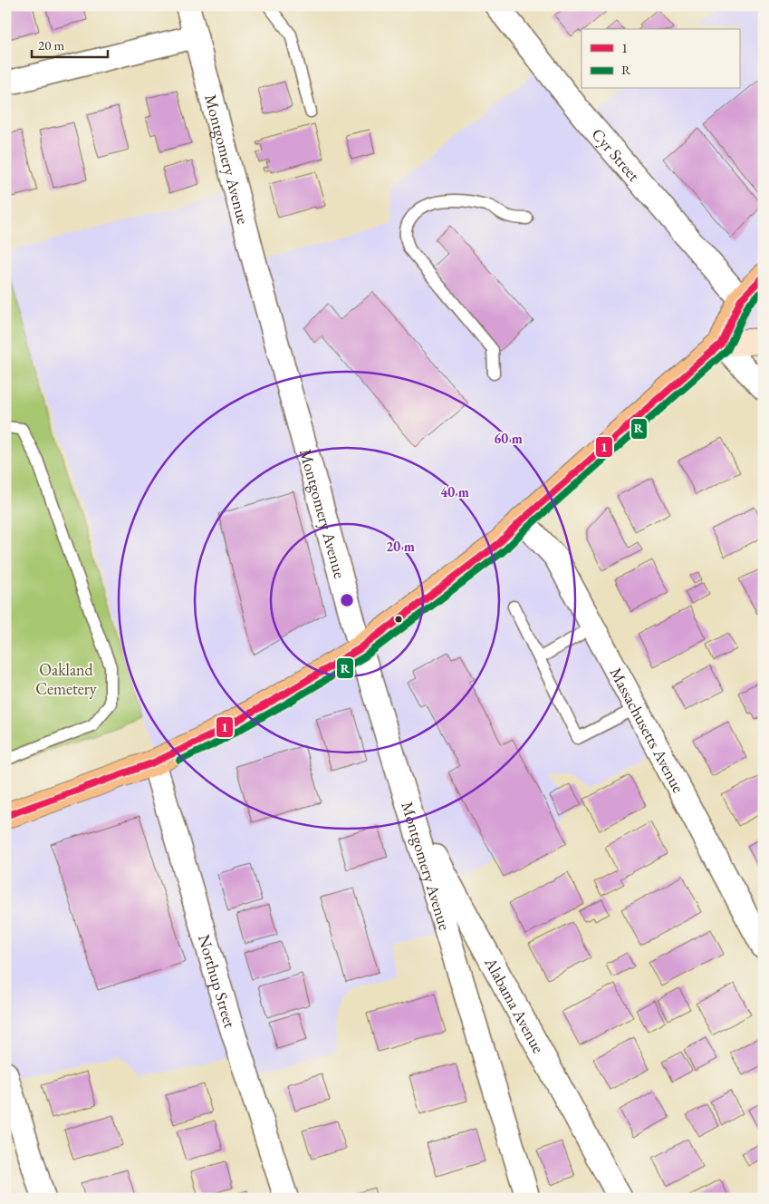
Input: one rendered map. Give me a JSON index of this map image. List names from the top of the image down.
{
  "streets": {
    "street": [
      "Cyr Street",
      "Montgomery Avenue",
      "Massachusetts Avenue",
      "Northup Street",
      "Alabama Avenue"
    ]
  },
  "crossings": [
    ["Montgomery Avenue", "Alabama Avenue"]
  ],
  "parks": ["Oakland Cemetery"],
  "lines": ["transit line 1", "transit line R"],
  "legend": ["1", "R"],
  "scale_bar": "20 m",
  "rings": ["60 m", "40 m", "20 m"]
}
